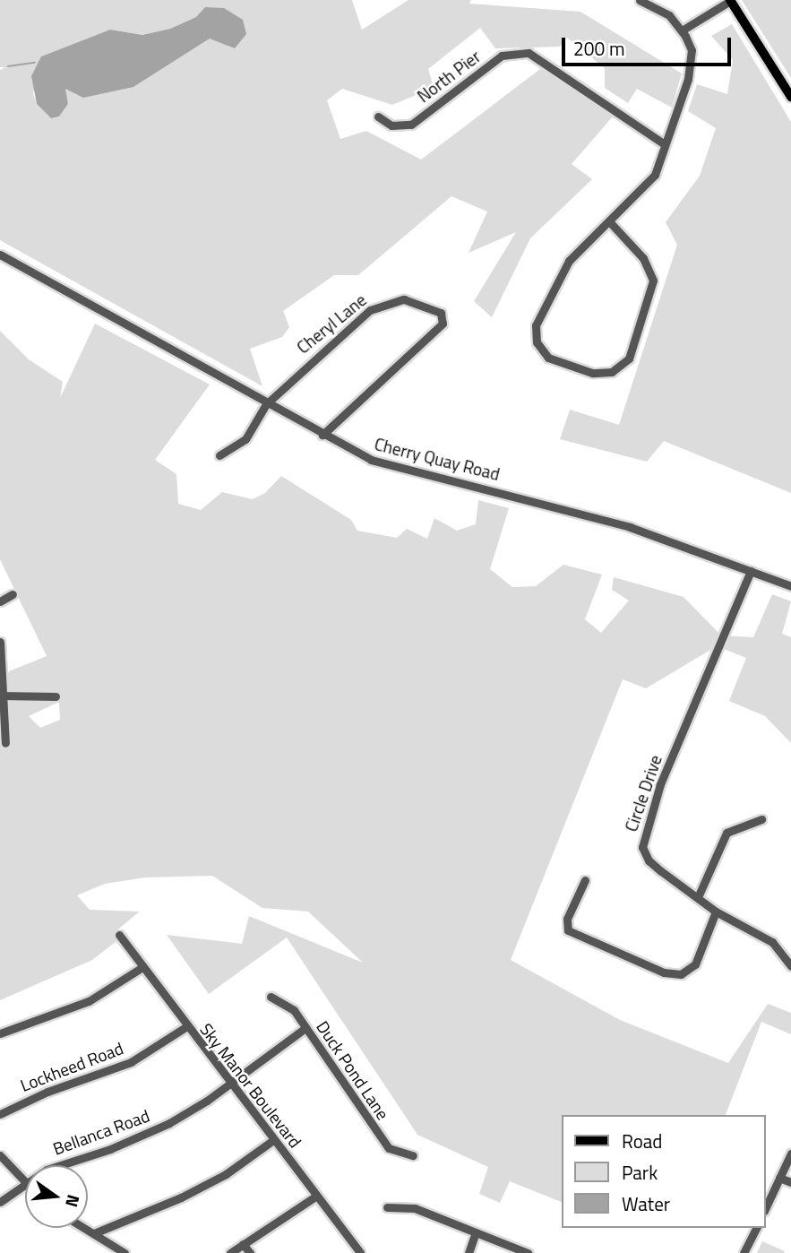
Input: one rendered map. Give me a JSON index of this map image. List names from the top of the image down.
{
  "streets": {
    "street": [
      "North Pier",
      "Cheryl Lane",
      "Cherry Quay Road",
      "Circle Drive",
      "Lockheed Road",
      "Duck Pond Lane",
      "Sky Manor Boulevard",
      "Bellanca Road"
    ]
  },
  "crossings": [
    ["Cheryl Lane", "Cherry Quay Road"],
    ["Cherry Quay Road", "Circle Drive"],
    ["Lockheed Road", "Sky Manor Boulevard"],
    ["Duck Pond Lane", "Bellanca Road"],
    ["Sky Manor Boulevard", "Bellanca Road"]
  ],
  "legend": ["Road", "Park", "Water"],
  "scale_bar": "200 m",
  "north": "right"
}
